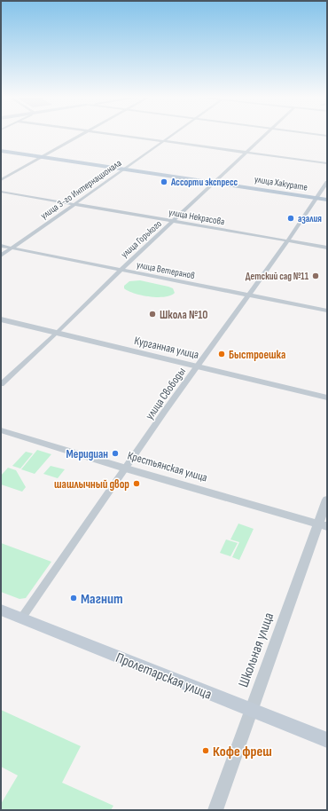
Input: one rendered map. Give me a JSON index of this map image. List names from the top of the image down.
{
  "streets": {
    "main road": ["улица Хакурате", "Пролетарская улица"],
    "street": [
      "улица 3-го Интернационала",
      "улица Некрасова",
      "улица Горького",
      "улица Ветеранов",
      "Курганная улица",
      "улица Свободы",
      "Крестьянская улица",
      "Школьная улица"
    ]
  },
  "crossings": [
    ["улица Хакурате", "улица 3-го Интернационала"],
    ["улица Хакурате", "улица Горького"],
    ["улица Хакурате", "улица Свободы"],
    ["улица 3-го Интернационала", "улица Некрасова"],
    ["улица 3-го Интернационала", "улица Ветеранов"],
    ["улица Некрасова", "улица Горького"],
    ["улица Некрасова", "улица Свободы"],
    ["улица Горького", "улица Ветеранов"],
    ["улица Горького", "Курганная улица"],
    ["улица Ветеранов", "улица Свободы"],
    ["Курганная улица", "улица Свободы"],
    ["улица Свободы", "Крестьянская улица"],
    ["улица Свободы", "Пролетарская улица"],
    ["Крестьянская улица", "Школьная улица"],
    ["Школьная улица", "Пролетарская улица"]
  ],
  "places": [
    "Ассорти экспресс",
    "азалия",
    "Детский сад №11",
    "Школа №10",
    "Быстроешка",
    "Меридиан",
    "шашлычный двор",
    "Магнит",
    "Кофе фреш"
  ]
}
